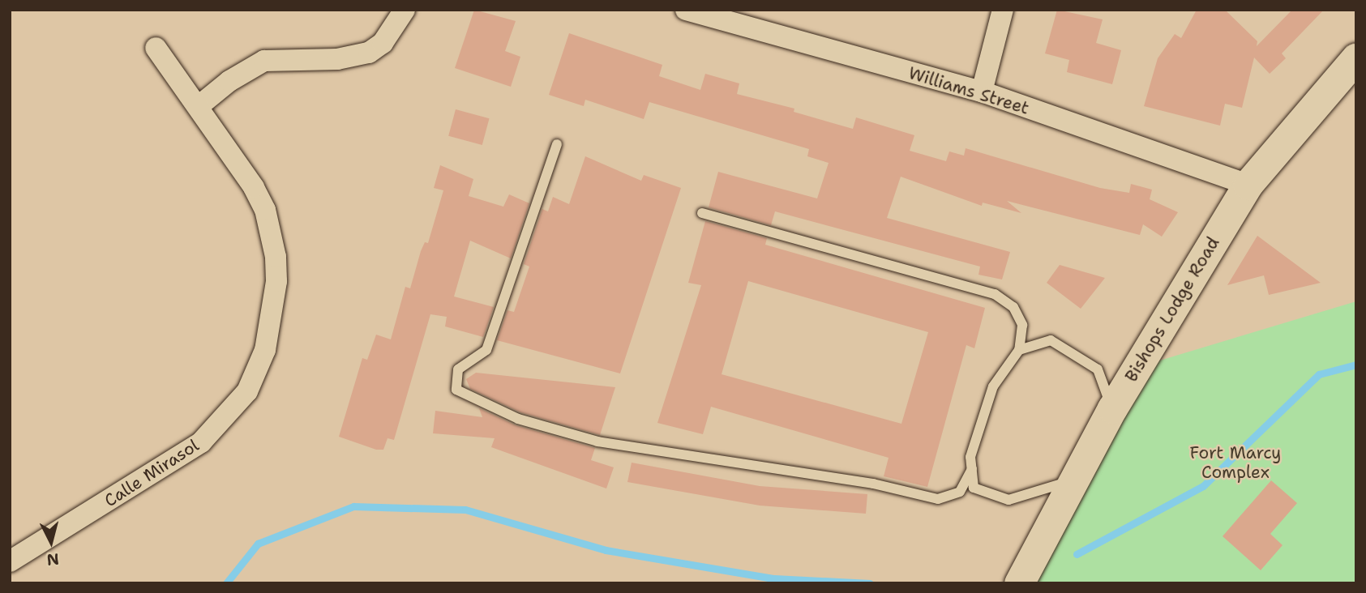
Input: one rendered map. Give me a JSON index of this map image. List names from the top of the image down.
{
  "streets": {
    "street": ["Williams Street", "Bishops Lodge Road", "Calle Mirasol"]
  },
  "crossings": [
    ["Williams Street", "Bishops Lodge Road"]
  ],
  "parks": ["Fort Marcy Complex"],
  "north": "bottom"
}
